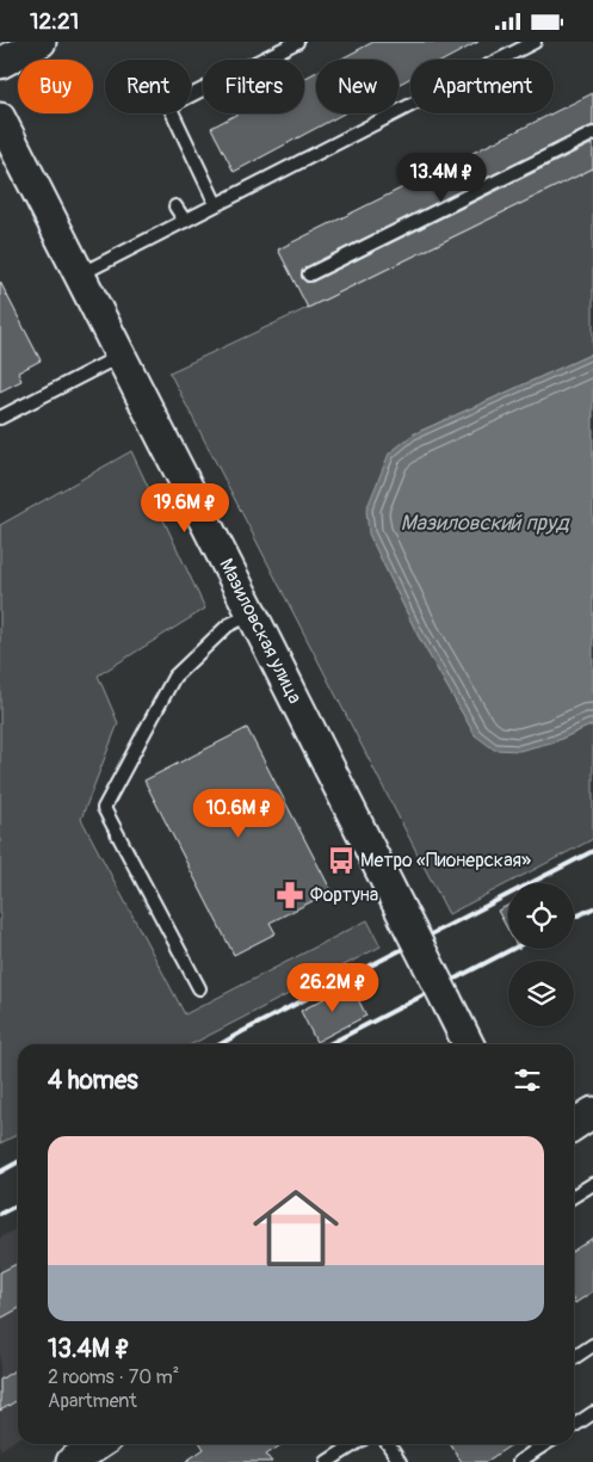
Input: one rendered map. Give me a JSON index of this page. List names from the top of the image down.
{
  "streets": {
    "street": ["Мазиловская улица"]
  },
  "water": ["Мазиловский пруд"],
  "places": {
    "bus stop": ["Метро «Пионерская»"],
    "pharmacy": ["Фортуна"]
  },
  "page": {
    "status": "12:21",
    "chip": [
      "Buy",
      "Rent",
      "Filters",
      "New",
      "Apartment"
    ],
    "price": [
      "13.4M ₽",
      "19.6M ₽",
      "10.6M ₽",
      "26.2M ₽"
    ],
    "heading": "4 homes",
    "list": [
      {
        "name": "13.4M ₽",
        "note": "2 rooms · 70 m² · Apartment"
      }
    ]
  }
}
